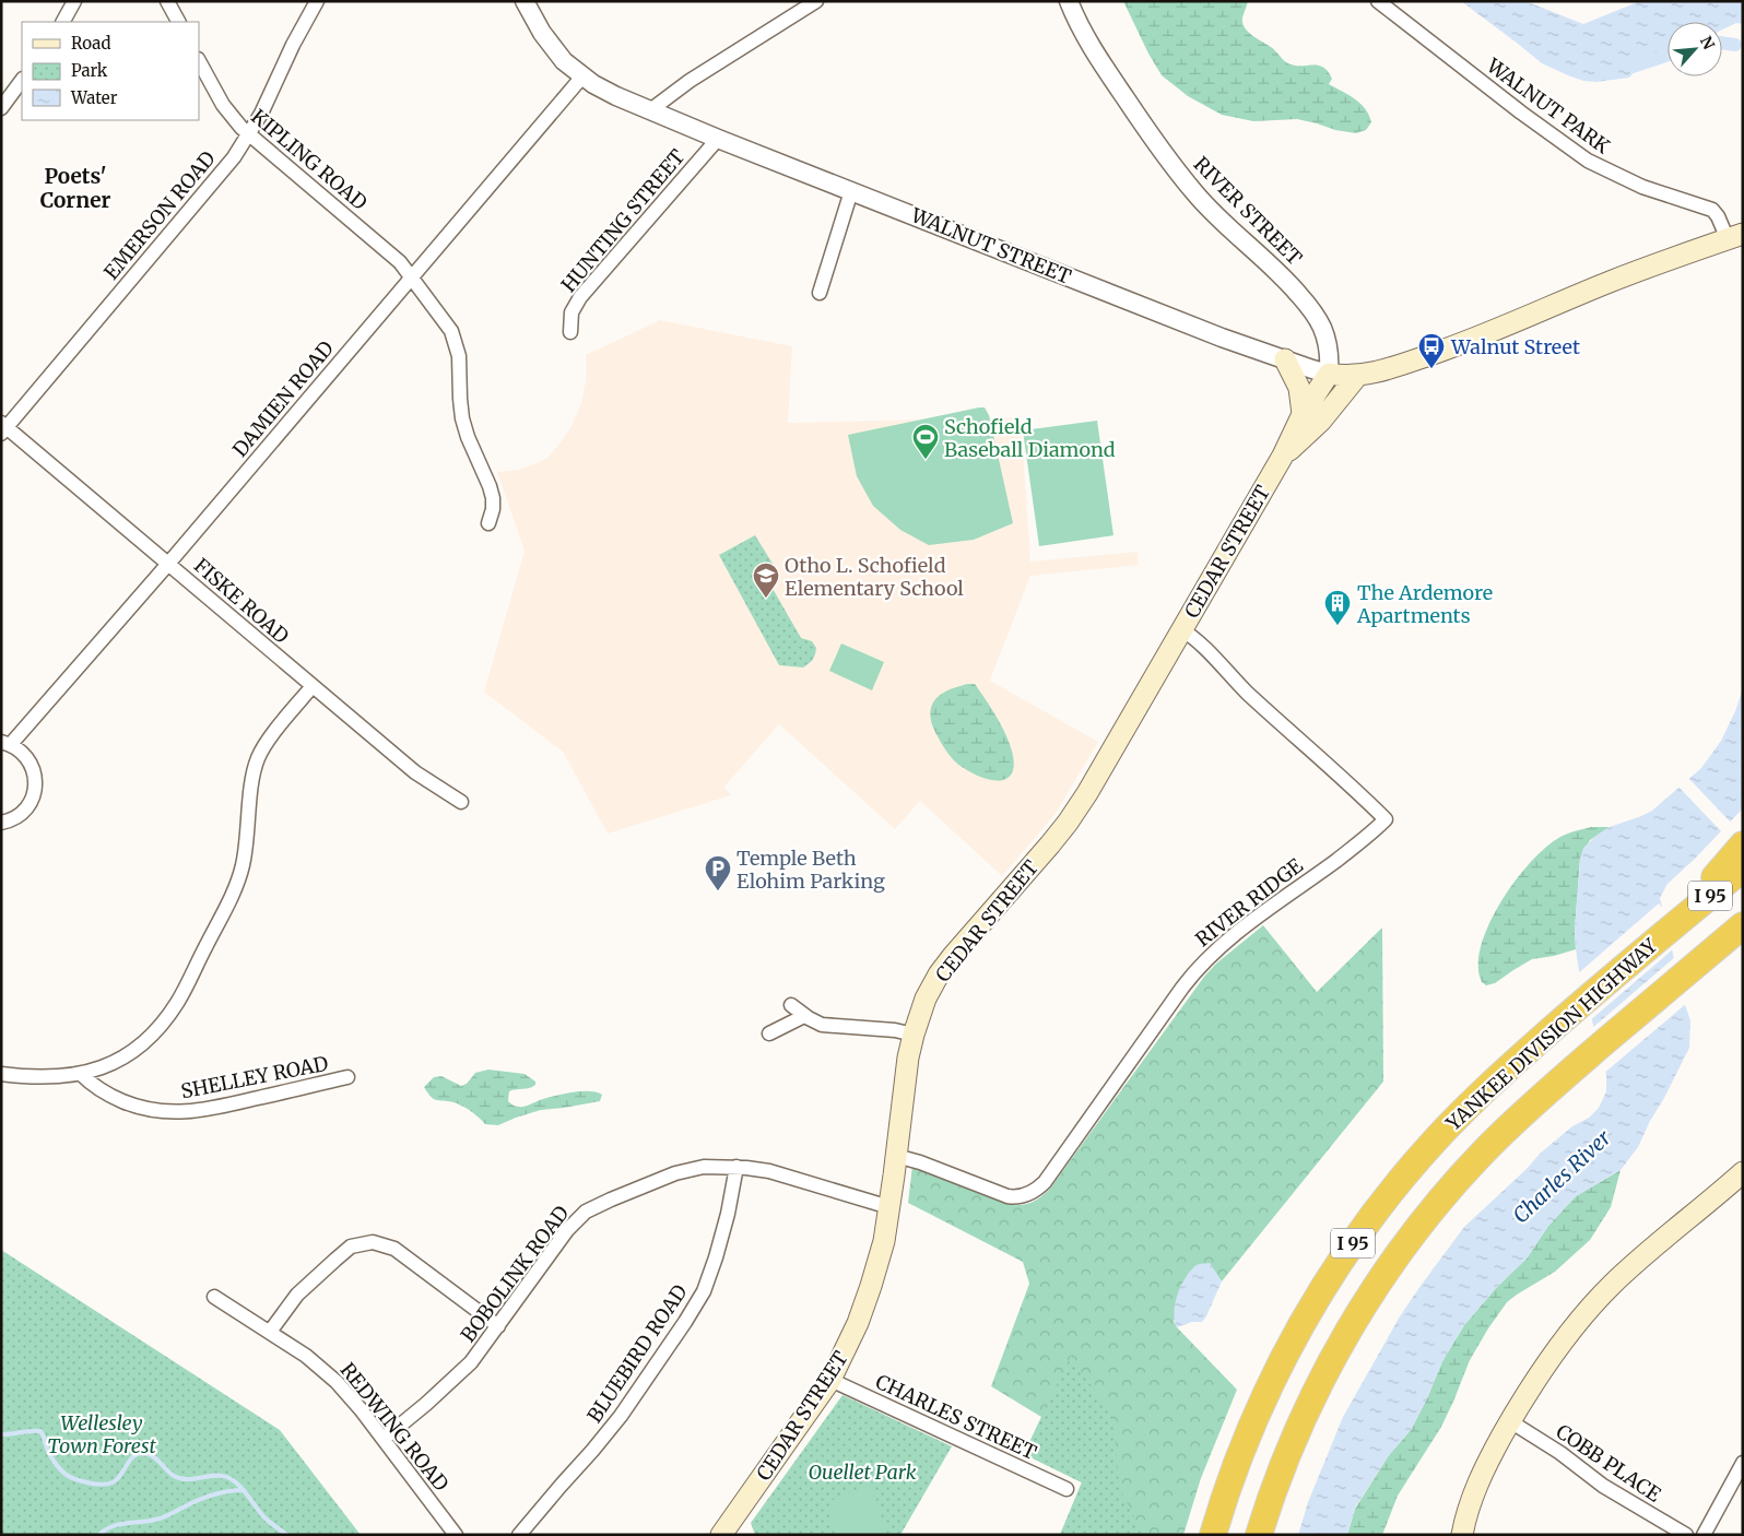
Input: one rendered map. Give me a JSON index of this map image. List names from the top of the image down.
{
  "streets": {
    "highway": ["I 95", "YANKEE DIVISION HIGHWAY"],
    "main road": ["WALNUT STREET", "CEDAR STREET"],
    "street": [
      "WALNUT PARK",
      "KIPLING ROAD",
      "RIVER STREET",
      "EMERSON ROAD",
      "HUNTING STREET",
      "DAMIEN ROAD",
      "FISKE ROAD",
      "RIVER RIDGE",
      "SHELLEY ROAD",
      "BOBOLINK ROAD",
      "BLUEBIRD ROAD",
      "CHARLES STREET",
      "REDWING ROAD",
      "COBB PLACE"
    ]
  },
  "crossings": [
    ["WALNUT PARK", "WALNUT STREET"],
    ["KIPLING ROAD", "EMERSON ROAD"],
    ["KIPLING ROAD", "DAMIEN ROAD"],
    ["RIVER STREET", "WALNUT STREET"],
    ["RIVER STREET", "CEDAR STREET"],
    ["EMERSON ROAD", "FISKE ROAD"],
    ["HUNTING STREET", "WALNUT STREET"],
    ["WALNUT STREET", "DAMIEN ROAD"],
    ["WALNUT STREET", "CEDAR STREET"],
    ["DAMIEN ROAD", "FISKE ROAD"],
    ["CEDAR STREET", "RIVER RIDGE"],
    ["CEDAR STREET", "BOBOLINK ROAD"],
    ["CEDAR STREET", "CHARLES STREET"],
    ["BOBOLINK ROAD", "BLUEBIRD ROAD"],
    ["BOBOLINK ROAD", "REDWING ROAD"]
  ],
  "districts": ["Poets' Corner"],
  "water": ["Charles River"],
  "parks": ["Wellesley Town Forest", "Ouellet Park"],
  "places": {
    "bus stop": ["Walnut Street"],
    "sports": ["Schofield Baseball Diamond"],
    "school or university": ["Otho L. Schofield Elementary School"],
    "building": ["The Ardemore Apartments"],
    "parking": ["Temple Beth Elohim Parking"]
  },
  "legend": ["Road", "Park", "Water"],
  "north": "top right"
}
